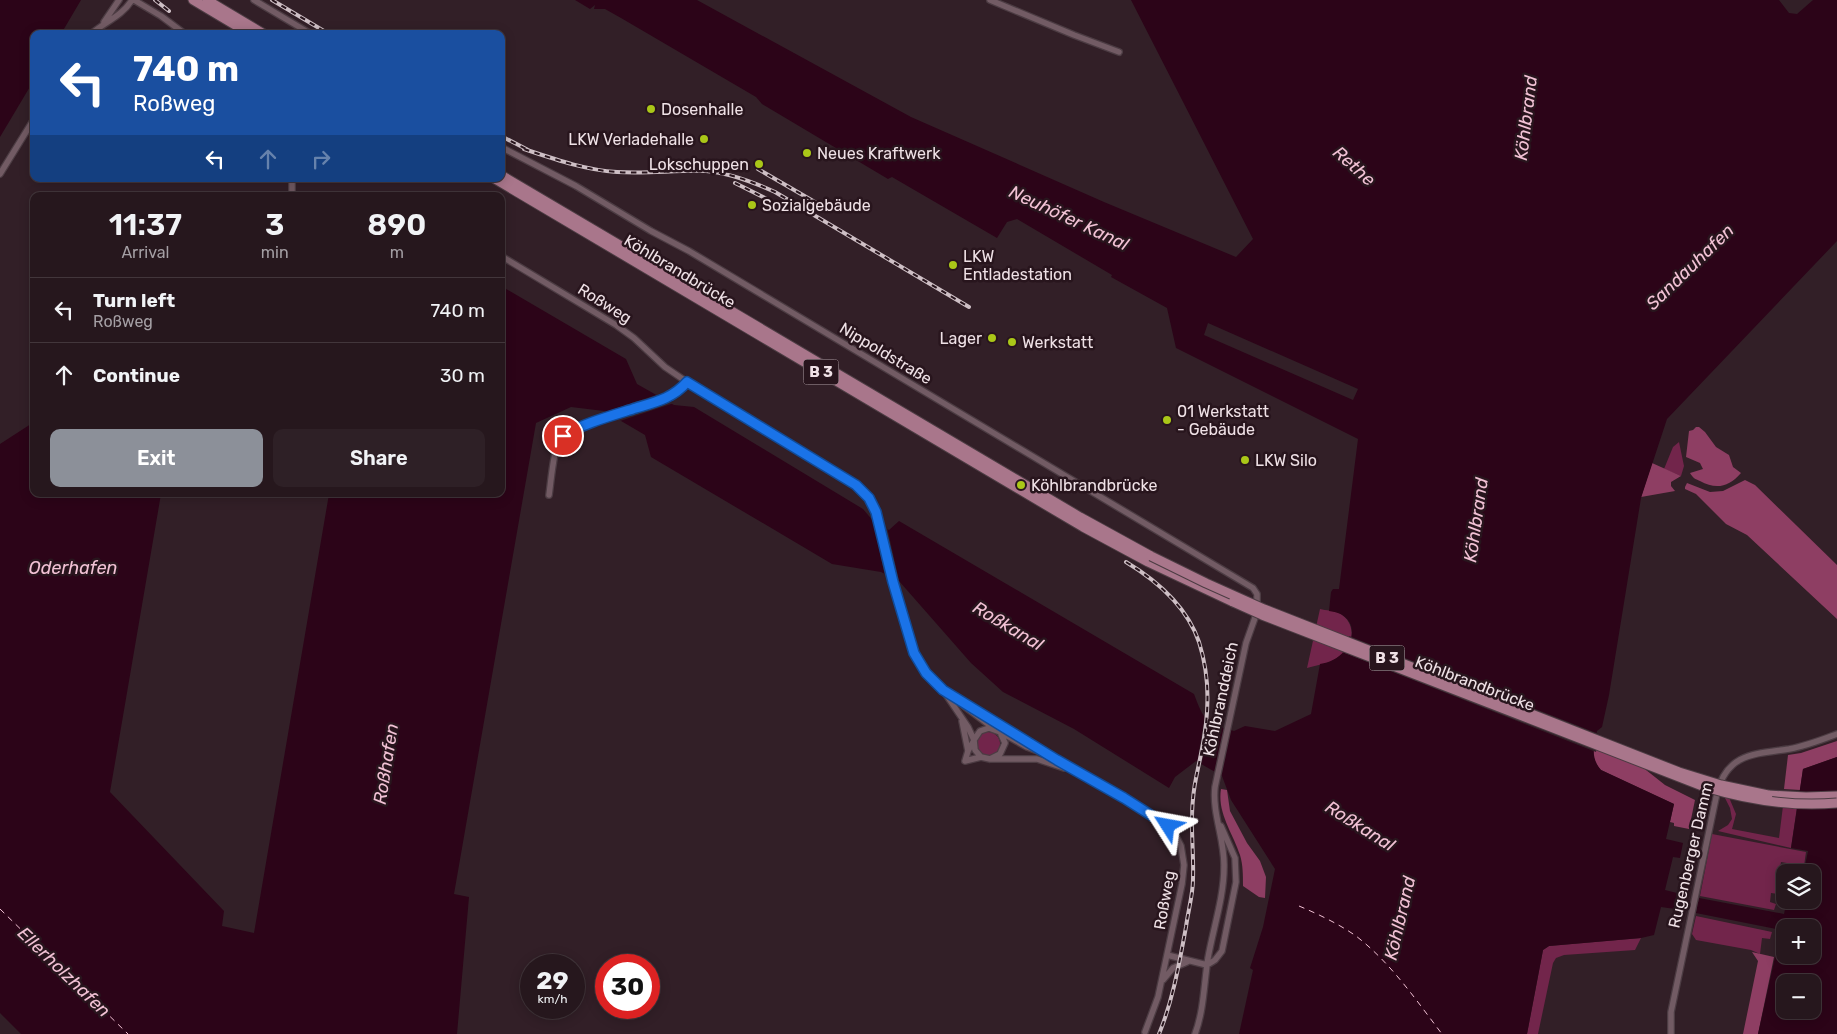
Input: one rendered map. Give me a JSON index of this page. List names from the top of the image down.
{
  "streets": {
    "main road": ["Köhlbrandbrücke", "B 3"],
    "street": [
      "Roßweg",
      "Nippoldstraße",
      "Köhlbranddeich",
      "Rugenberger Damm"
    ]
  },
  "crossings": [
    ["Roßweg", "Köhlbranddeich"],
    ["Nippoldstraße", "Köhlbranddeich"]
  ],
  "water": [
    "Köhlbrand",
    "Rethe",
    "Neuhöfer Kanal",
    "Sandauhafen",
    "Oderhafen",
    "Roßkanal",
    "Roßhafen",
    "Ellerholzhafen"
  ],
  "places": [
    "Dosenhalle",
    "LKW Verladehalle",
    "Neues Kraftwerk",
    "Lokschuppen",
    "Sozialgebäude",
    "LKW Entladestation",
    "Lager",
    "Werkstatt",
    "01 Werkstatt - Gebäude",
    "LKW Silo",
    "Köhlbrandbrücke"
  ],
  "page": {
    "turn": ["740 m", "Roßweg"],
    "eta": [
      "11:37",
      "Arrival",
      "3",
      "min",
      "890",
      "m"
    ],
    "list": [
      {
        "name": "Turn left",
        "note": "Roßweg",
        "value": "740 m"
      },
      {
        "name": "Continue",
        "value": "30 m"
      }
    ],
    "buttons": ["Exit", "Share"],
    "map_buttons": ["+", "−"],
    "speed": "29 km/h",
    "limit": "30"
  }
}
